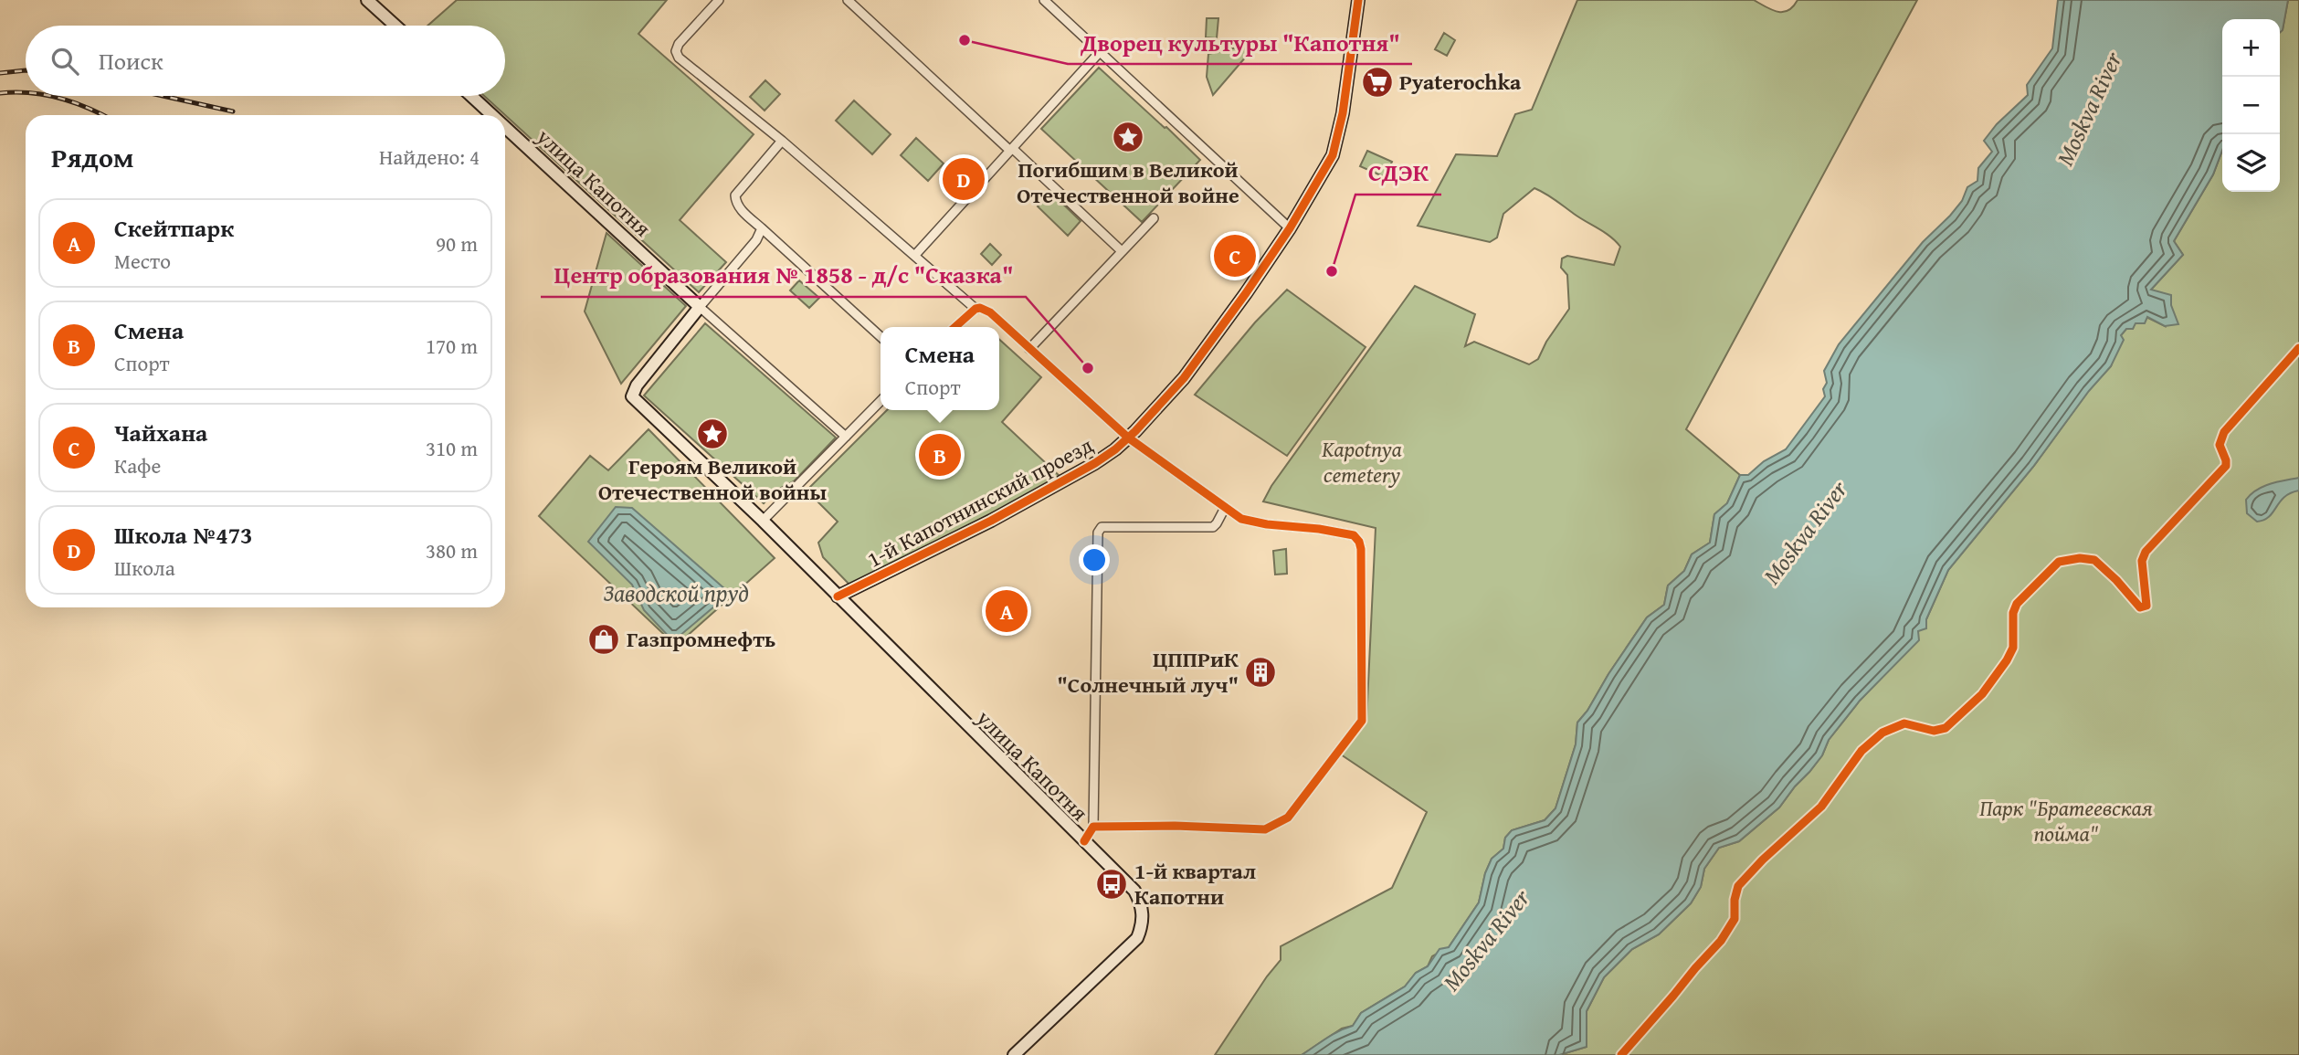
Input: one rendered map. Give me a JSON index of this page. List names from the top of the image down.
{
  "streets": {
    "main road": ["улица Капотня", "1-й Капотнинский проезд"]
  },
  "crossings": [
    ["улица Капотня", "1-й Капотнинский проезд"]
  ],
  "water": ["Moskva River", "Заводской пруд"],
  "parks": ["Kapotnya cemetery", "Парк \"Братеевская пойма\""],
  "places": {
    "other": ["Дворец культуры \"Капотня\"", "СДЭК", "Центр образования № 1858 - д/с \"Сказка\""],
    "supermarket": ["Pyaterochka"],
    "place": ["Погибшим в Великой Отечественной войне", "Героям Великой Отечественной войны"],
    "shop": ["Газпромнефть"],
    "building": ["ЦППРиК \"Солнечный луч\""],
    "bus stop": ["1-й квартал Капотни"]
  },
  "page": {
    "map_buttons": ["+", "−"],
    "search": "Поиск",
    "heading": ["Рядом", "Найдено: 4"],
    "pins": [
      "D",
      "C",
      "B",
      "A"
    ],
    "list": [
      {
        "mark": "A",
        "name": "Скейтпарк",
        "note": "Место",
        "value": "90 m"
      },
      {
        "mark": "B",
        "name": "Смена",
        "note": "Спорт",
        "value": "170 m"
      },
      {
        "mark": "C",
        "name": "Чайхана",
        "note": "Кафе",
        "value": "310 m"
      },
      {
        "mark": "D",
        "name": "Школа №473",
        "note": "Школа",
        "value": "380 m"
      }
    ],
    "popup": ["Смена", "Спорт"]
  }
}
